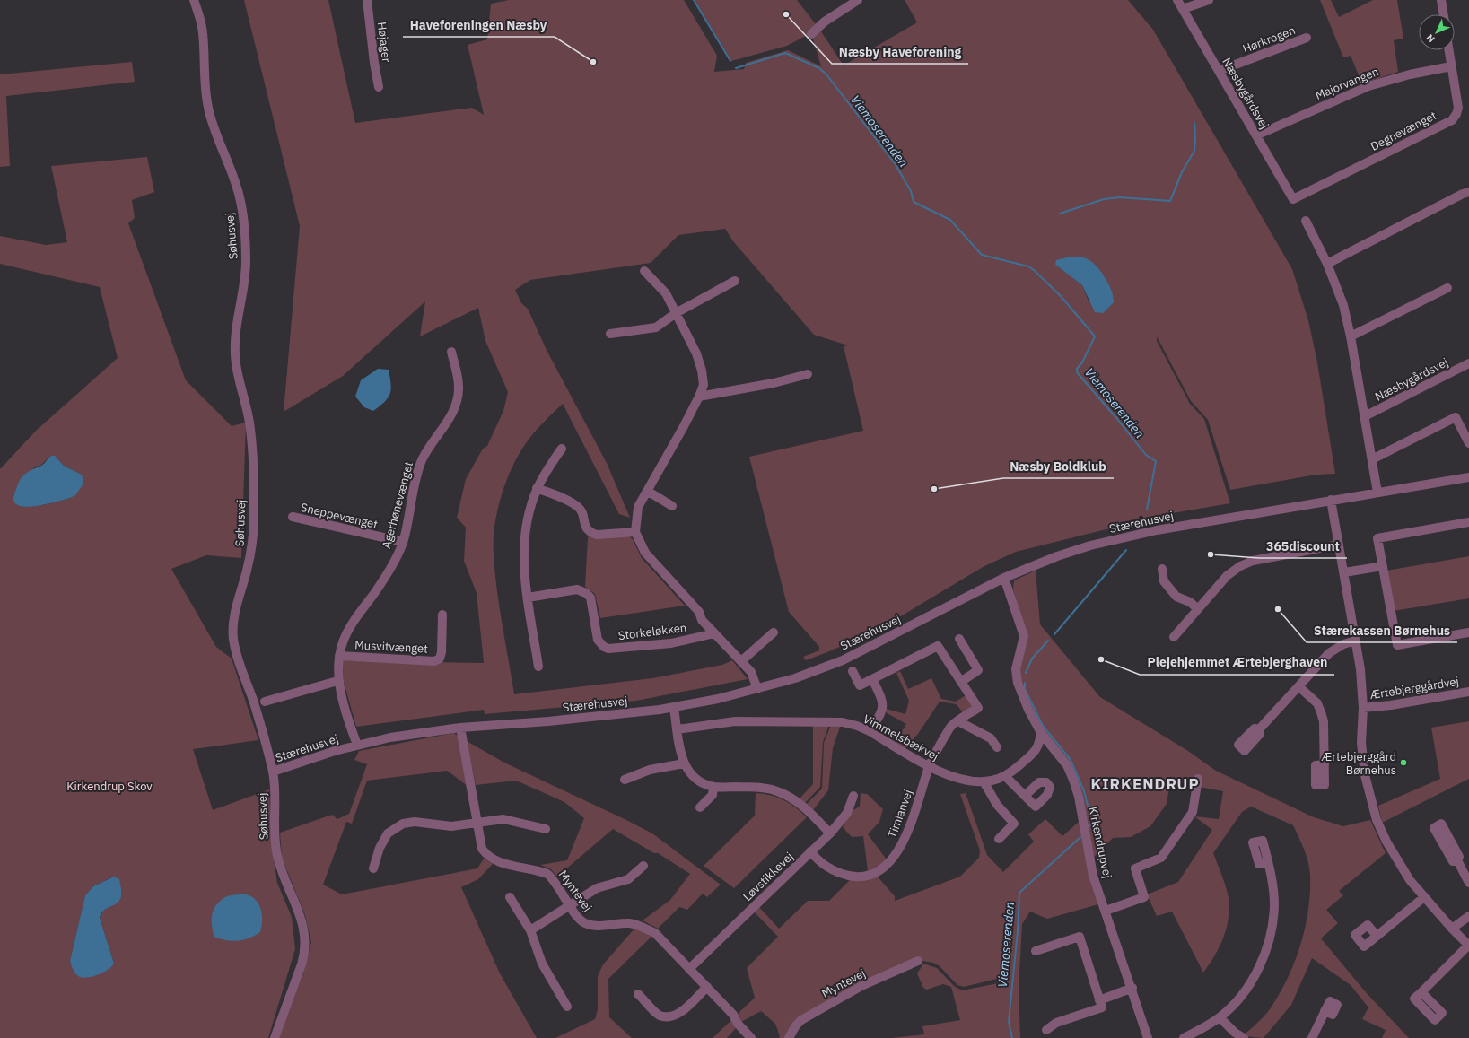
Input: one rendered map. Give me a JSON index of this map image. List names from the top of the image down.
{
  "streets": {
    "street": [
      "Hørkrogen",
      "Højager",
      "Majorvangen",
      "Næsbygårdsvej",
      "Degnevænget",
      "Søhusvej",
      "Agerhønevænget",
      "Sneppevænget",
      "Stærehusvej",
      "Storkeløkken",
      "Musvitvænget",
      "Ærtebjerggårdvej",
      "Vimmelsbækvej",
      "Timianvej",
      "Kirkendrupvej",
      "Løvstikkevej",
      "Myntevej"
    ]
  },
  "crossings": [
    ["Hørkrogen", "Næsbygårdsvej"],
    ["Majorvangen", "Næsbygårdsvej"],
    ["Majorvangen", "Degnevænget"],
    ["Næsbygårdsvej", "Degnevænget"],
    ["Næsbygårdsvej", "Stærehusvej"],
    ["Søhusvej", "Stærehusvej"],
    ["Agerhønevænget", "Sneppevænget"],
    ["Agerhønevænget", "Stærehusvej"],
    ["Agerhønevænget", "Musvitvænget"],
    ["Stærehusvej", "Storkeløkken"],
    ["Stærehusvej", "Ærtebjerggårdvej"],
    ["Stærehusvej", "Kirkendrupvej"],
    ["Stærehusvej", "Myntevej"],
    ["Vimmelsbækvej", "Timianvej"],
    ["Timianvej", "Løvstikkevej"],
    ["Løvstikkevej", "Myntevej"]
  ],
  "districts": ["KIRKENDRUP"],
  "water": ["Viemoserenden"],
  "parks": ["Kirkendrup Skov"],
  "places": [
    "Næsby Haveforening",
    "Haveforeningen Næsby",
    "Næsby Boldklub",
    "365discount",
    "Stærekassen Børnehus",
    "Plejehjemmet Ærtebjerghaven",
    "Ærtebjerggård Børnehus"
  ],
  "north": "bottom left"
}
